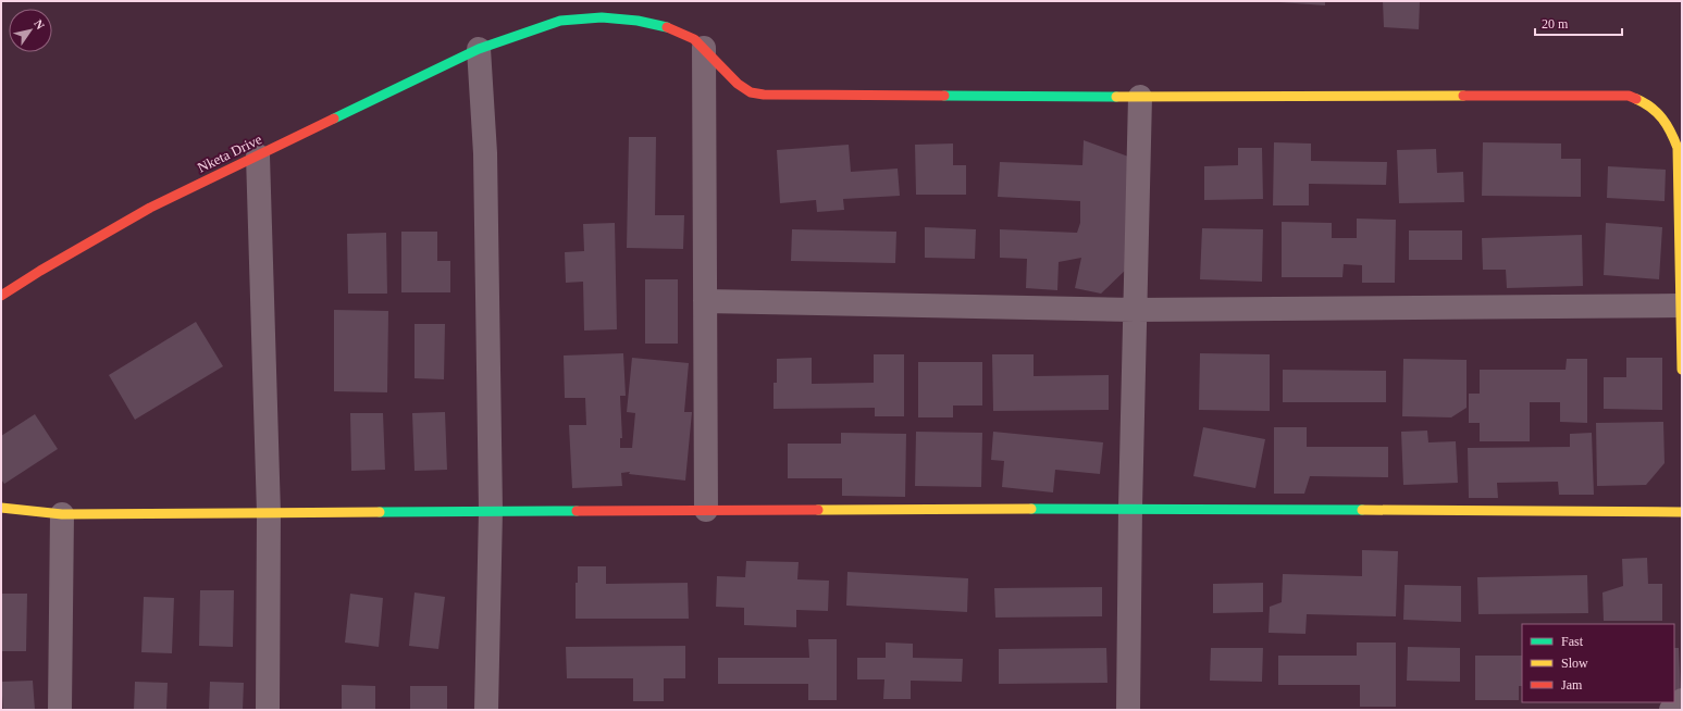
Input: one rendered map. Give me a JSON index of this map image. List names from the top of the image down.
{
  "streets": {
    "street": ["Nketa Drive"]
  },
  "legend": ["Fast", "Slow", "Jam"],
  "scale_bar": "20 m",
  "north": "top right"
}
